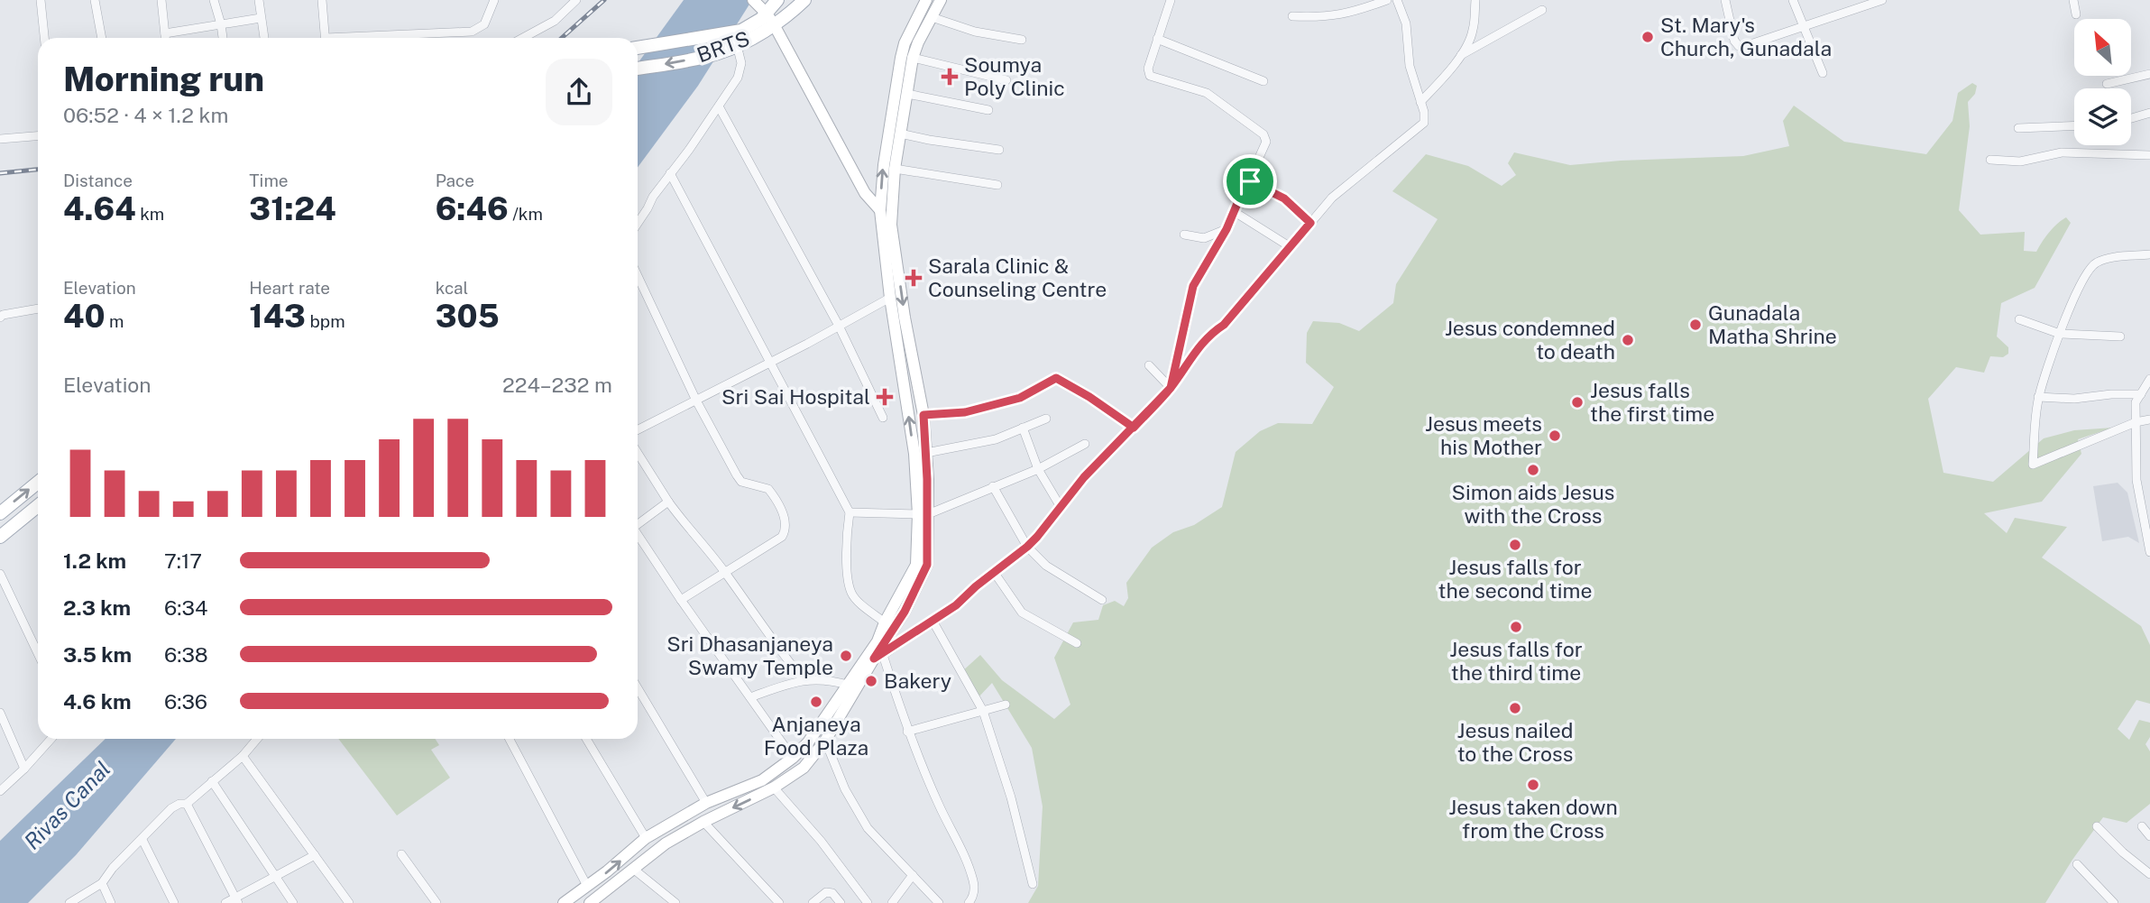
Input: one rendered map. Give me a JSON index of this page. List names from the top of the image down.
{
  "streets": {
    "main road": ["BRTS"]
  },
  "water": ["Rivas Canal"],
  "places": {
    "other": [
      "St. Mary's Church, Gunadala",
      "Gunadala Matha Shrine",
      "Jesus condemned to death",
      "Jesus falls the first time",
      "Jesus meets his Mother",
      "Simon aids Jesus with the Cross",
      "Jesus falls for the second time",
      "Jesus falls for the third time",
      "Sri Dhasanjaneya Swamy Temple",
      "Bakery",
      "Anjaneya Food Plaza",
      "Jesus nailed to the Cross",
      "Jesus taken down from the Cross"
    ],
    "health": ["Soumya Poly Clinic", "Sarala Clinic & Counseling Centre", "Sri Sai Hospital"]
  },
  "north": "top left",
  "page": {
    "heading": ["Morning run", "06:52 · 4 × 1.2 km"],
    "stats": [
      ["Distance", "4.64 km"],
      ["Time", "31:24"],
      ["Pace", "6:46 /km"],
      ["Elevation", "40 m"],
      ["Heart rate", "143 bpm"],
      ["kcal", "305"]
    ],
    "chart": ["Elevation", "224–232 m"],
    "list": [
      {
        "name": "1.2 km",
        "note": "7:17"
      },
      {
        "name": "2.3 km",
        "note": "6:34"
      },
      {
        "name": "3.5 km",
        "note": "6:38"
      },
      {
        "name": "4.6 km",
        "note": "6:36"
      }
    ]
  }
}
